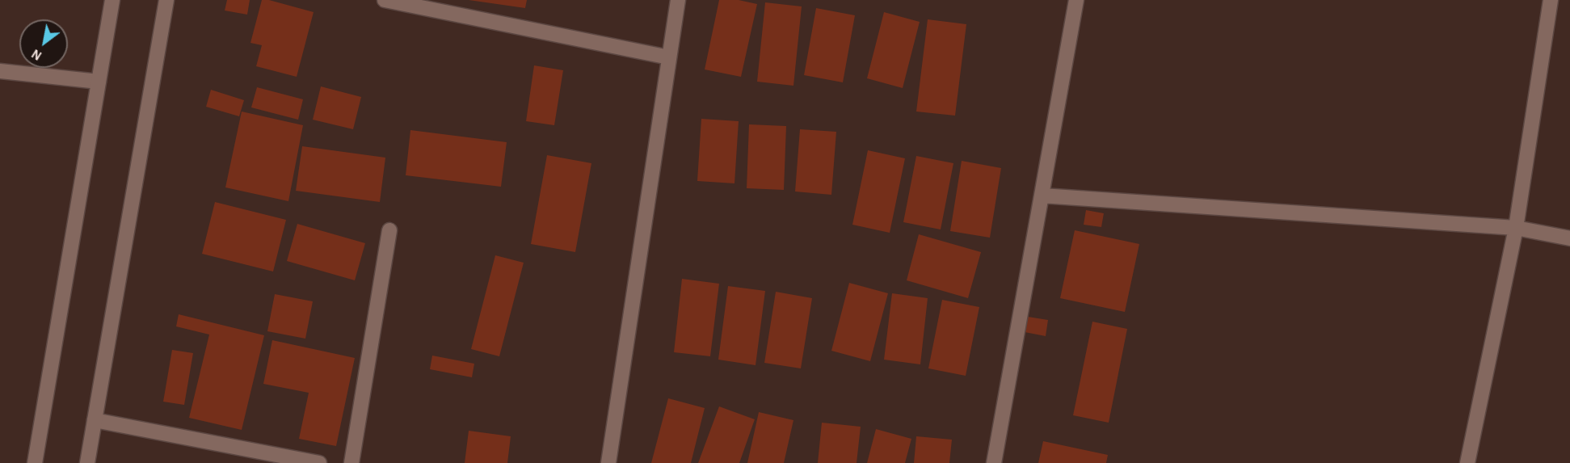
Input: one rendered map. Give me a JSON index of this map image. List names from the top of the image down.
{
  "north": "bottom left"
}
